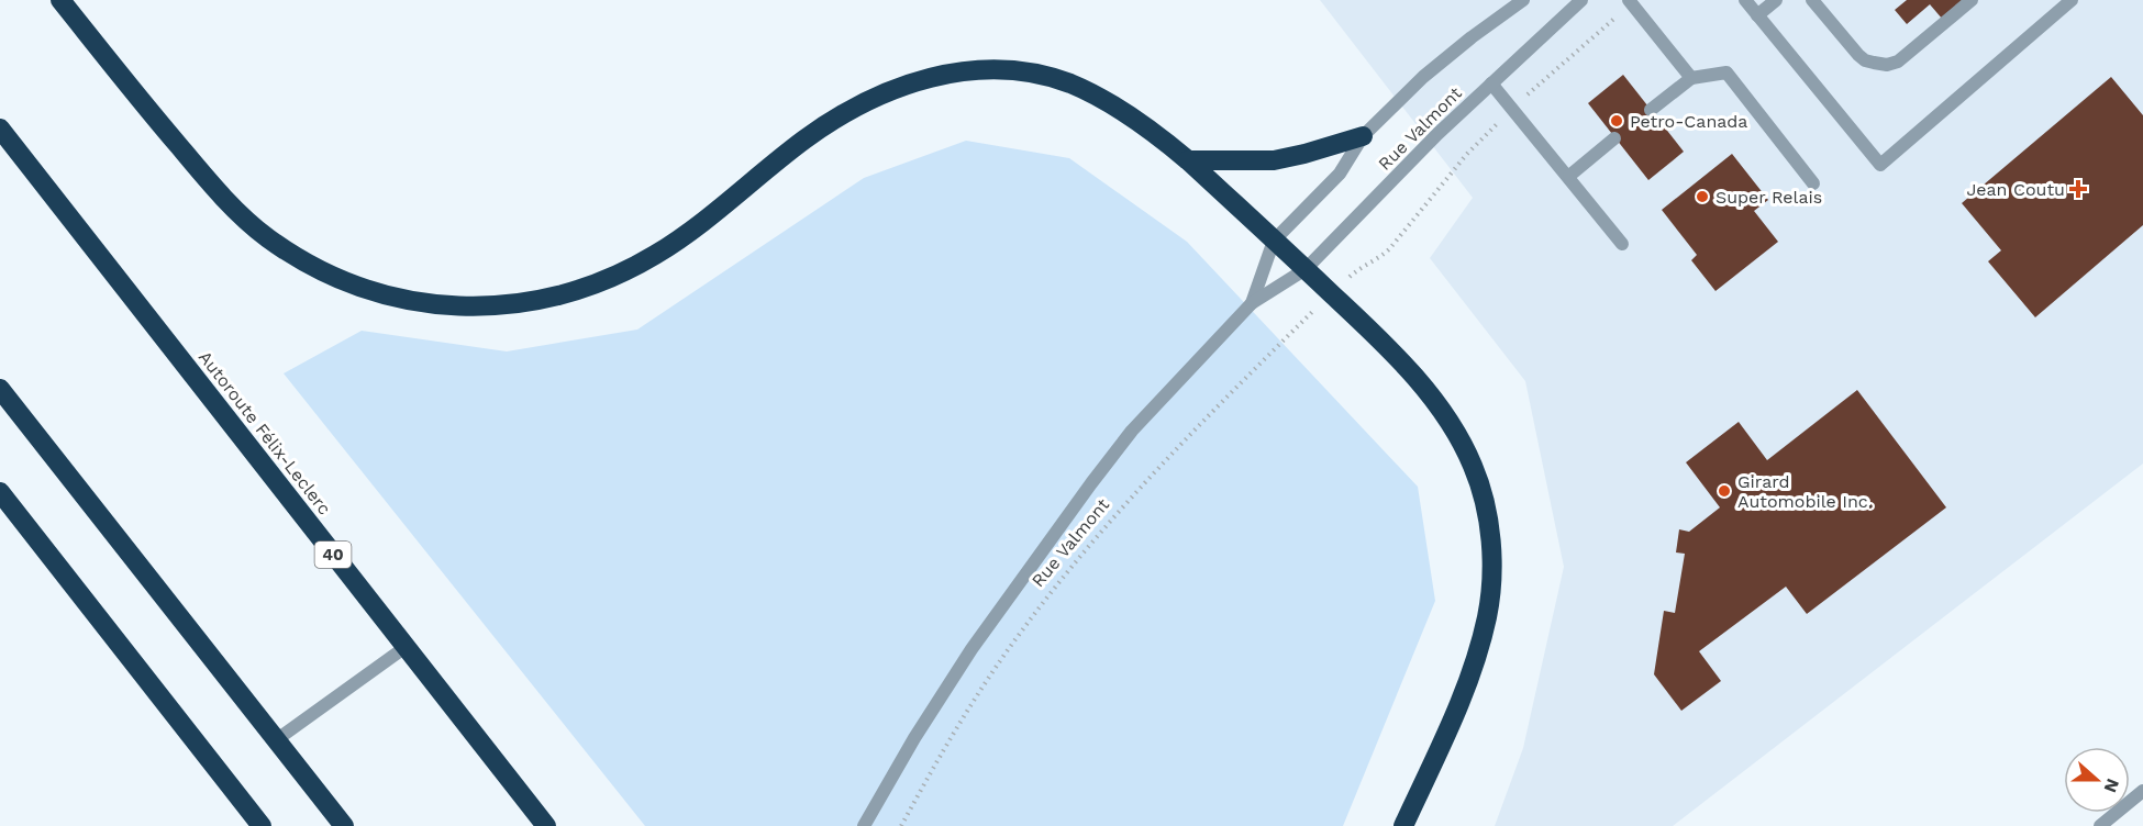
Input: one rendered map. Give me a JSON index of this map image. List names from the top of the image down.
{
  "streets": {
    "highway": ["Autoroute Félix-Leclerc", "40"],
    "street": ["Rue Valmont"]
  },
  "places": {
    "other": ["Petro-Canada", "Super Relais", "Girard Automobile Inc."],
    "health": ["Jean Coutu"]
  },
  "north": "right"
}
